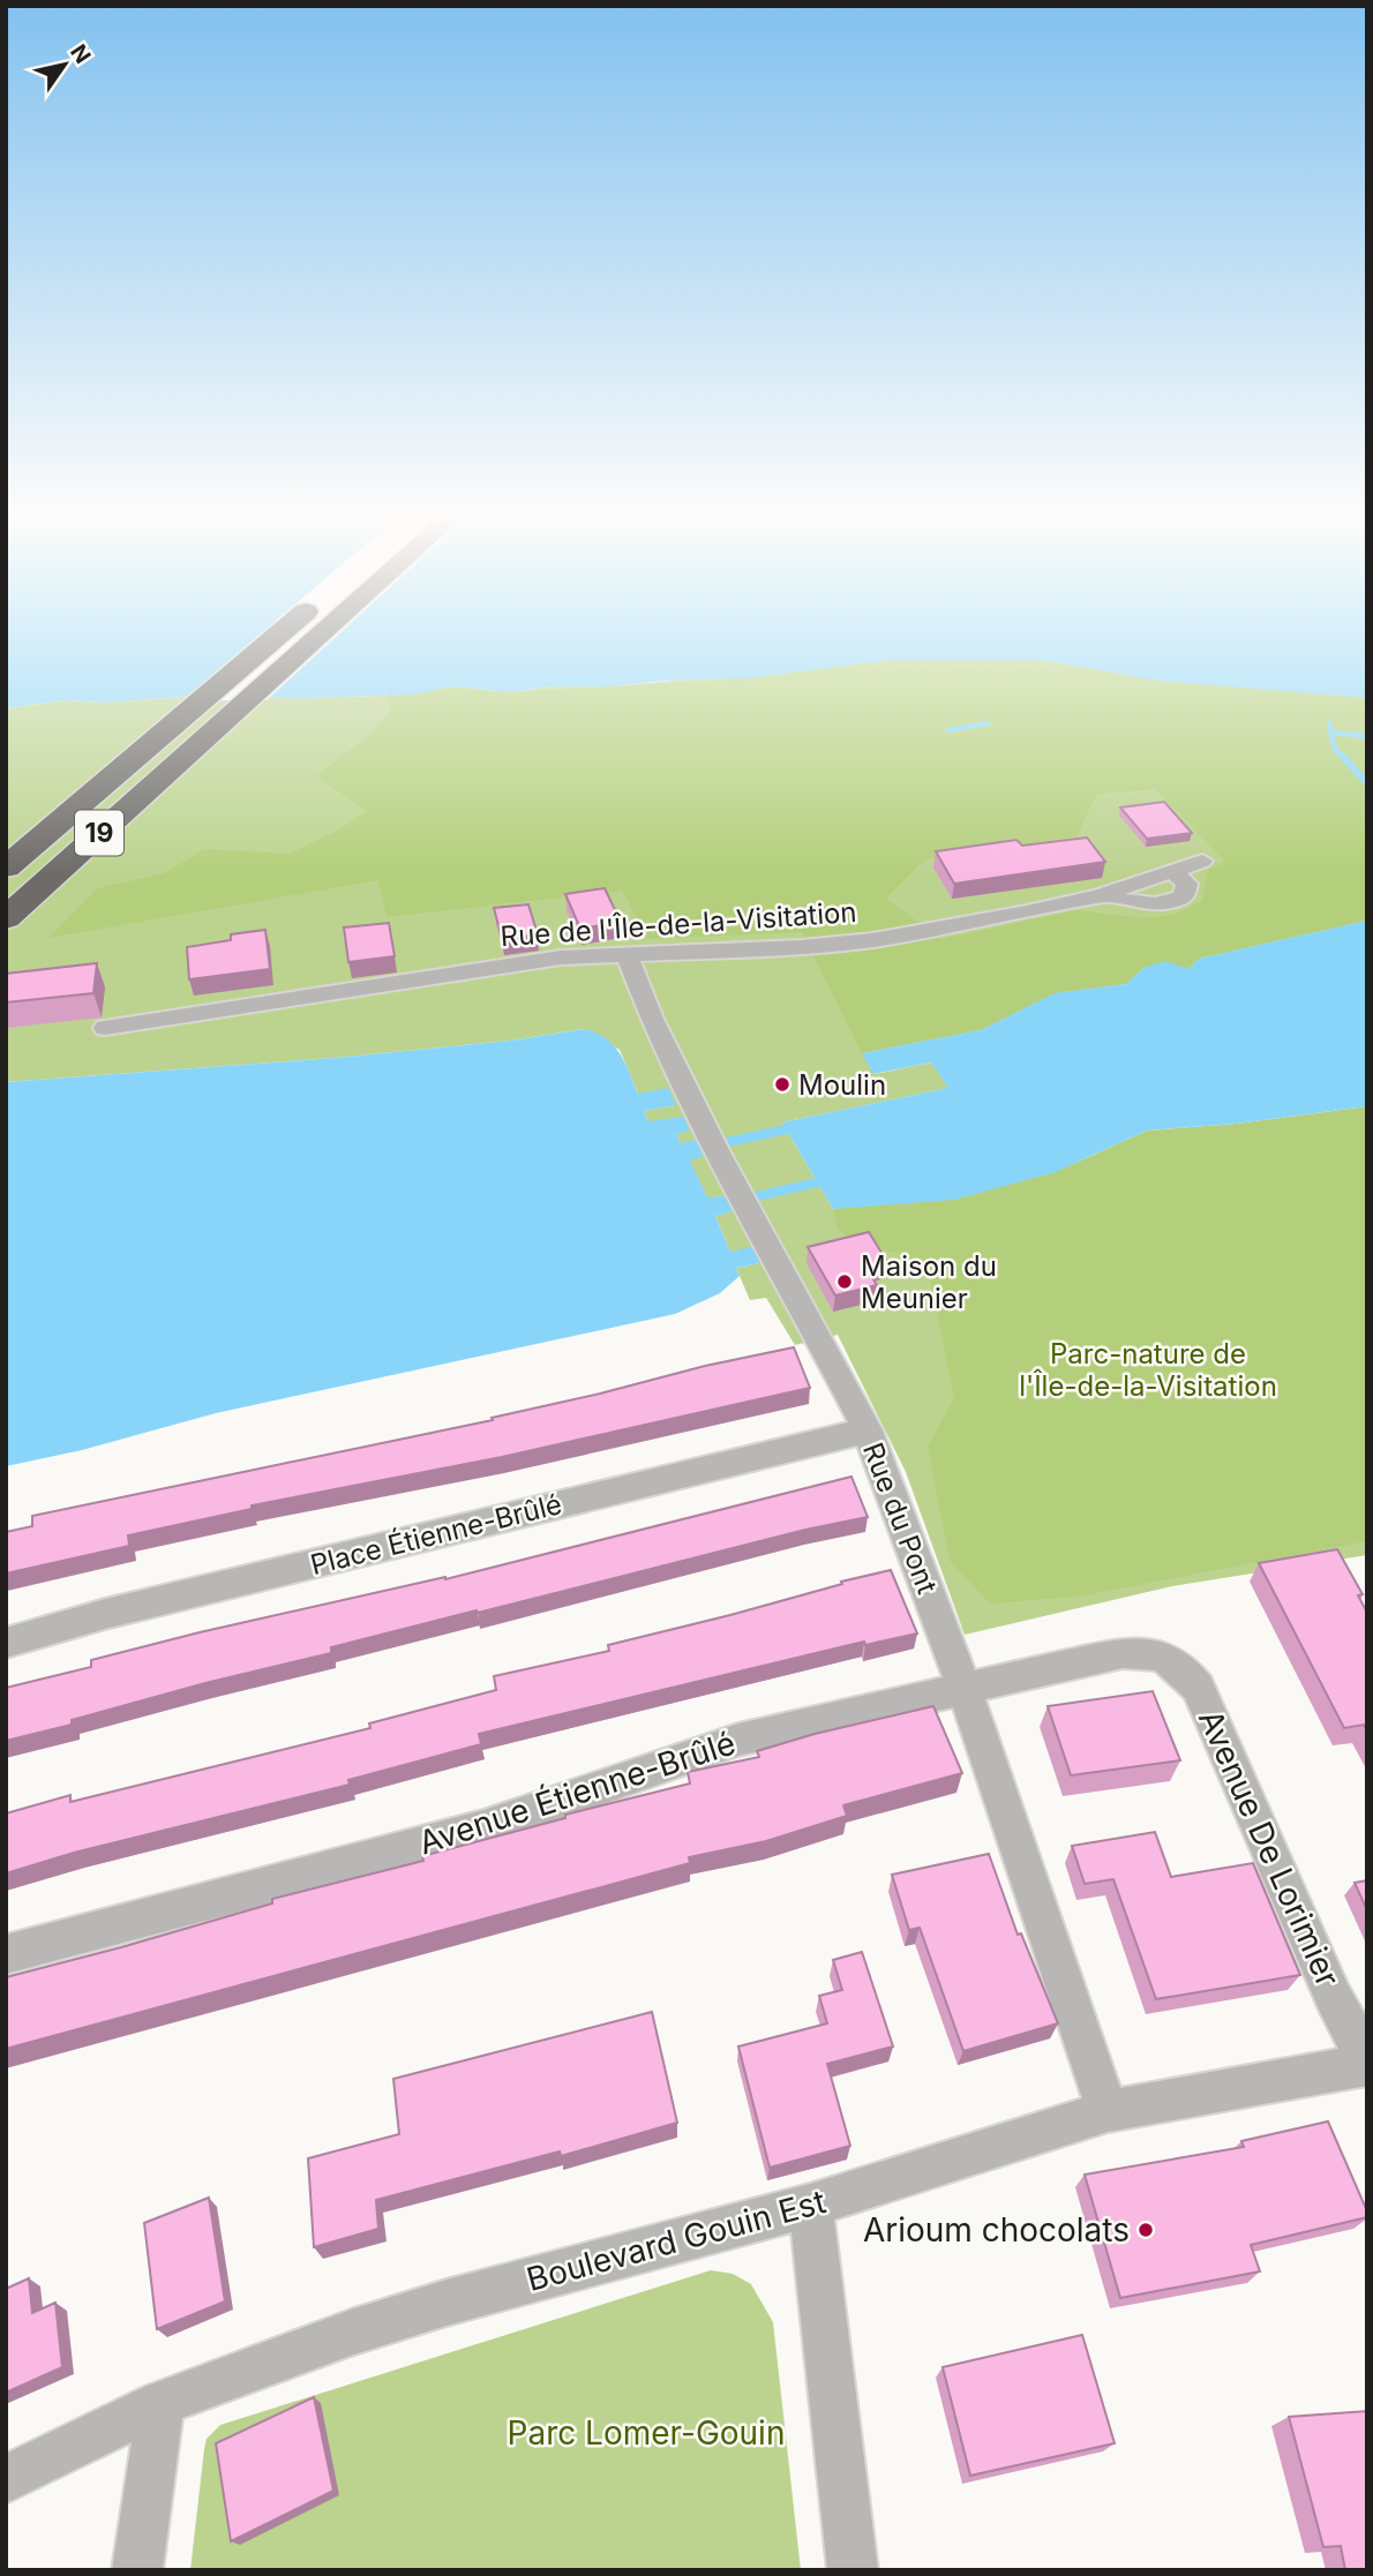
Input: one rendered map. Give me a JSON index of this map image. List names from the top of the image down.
{
  "streets": {
    "highway": ["19"],
    "street": [
      "Rue de l'Île-de-la-Visitation",
      "Rue du Pont",
      "Place Étienne-Brûlé",
      "Avenue Étienne-Brûlé",
      "Avenue De Lorimier",
      "Boulevard Gouin Est"
    ]
  },
  "crossings": [
    ["Rue de l'Île-de-la-Visitation", "Rue du Pont"],
    ["Rue du Pont", "Place Étienne-Brûlé"],
    ["Rue du Pont", "Avenue Étienne-Brûlé"],
    ["Rue du Pont", "Boulevard Gouin Est"],
    ["Avenue Étienne-Brûlé", "Avenue De Lorimier"],
    ["Avenue De Lorimier", "Boulevard Gouin Est"]
  ],
  "parks": ["Parc-nature de l'Île-de-la-Visitation", "Parc Lomer-Gouin"],
  "places": ["Moulin", "Maison du Meunier", "Arioum chocolats"],
  "north": "top right"
}
